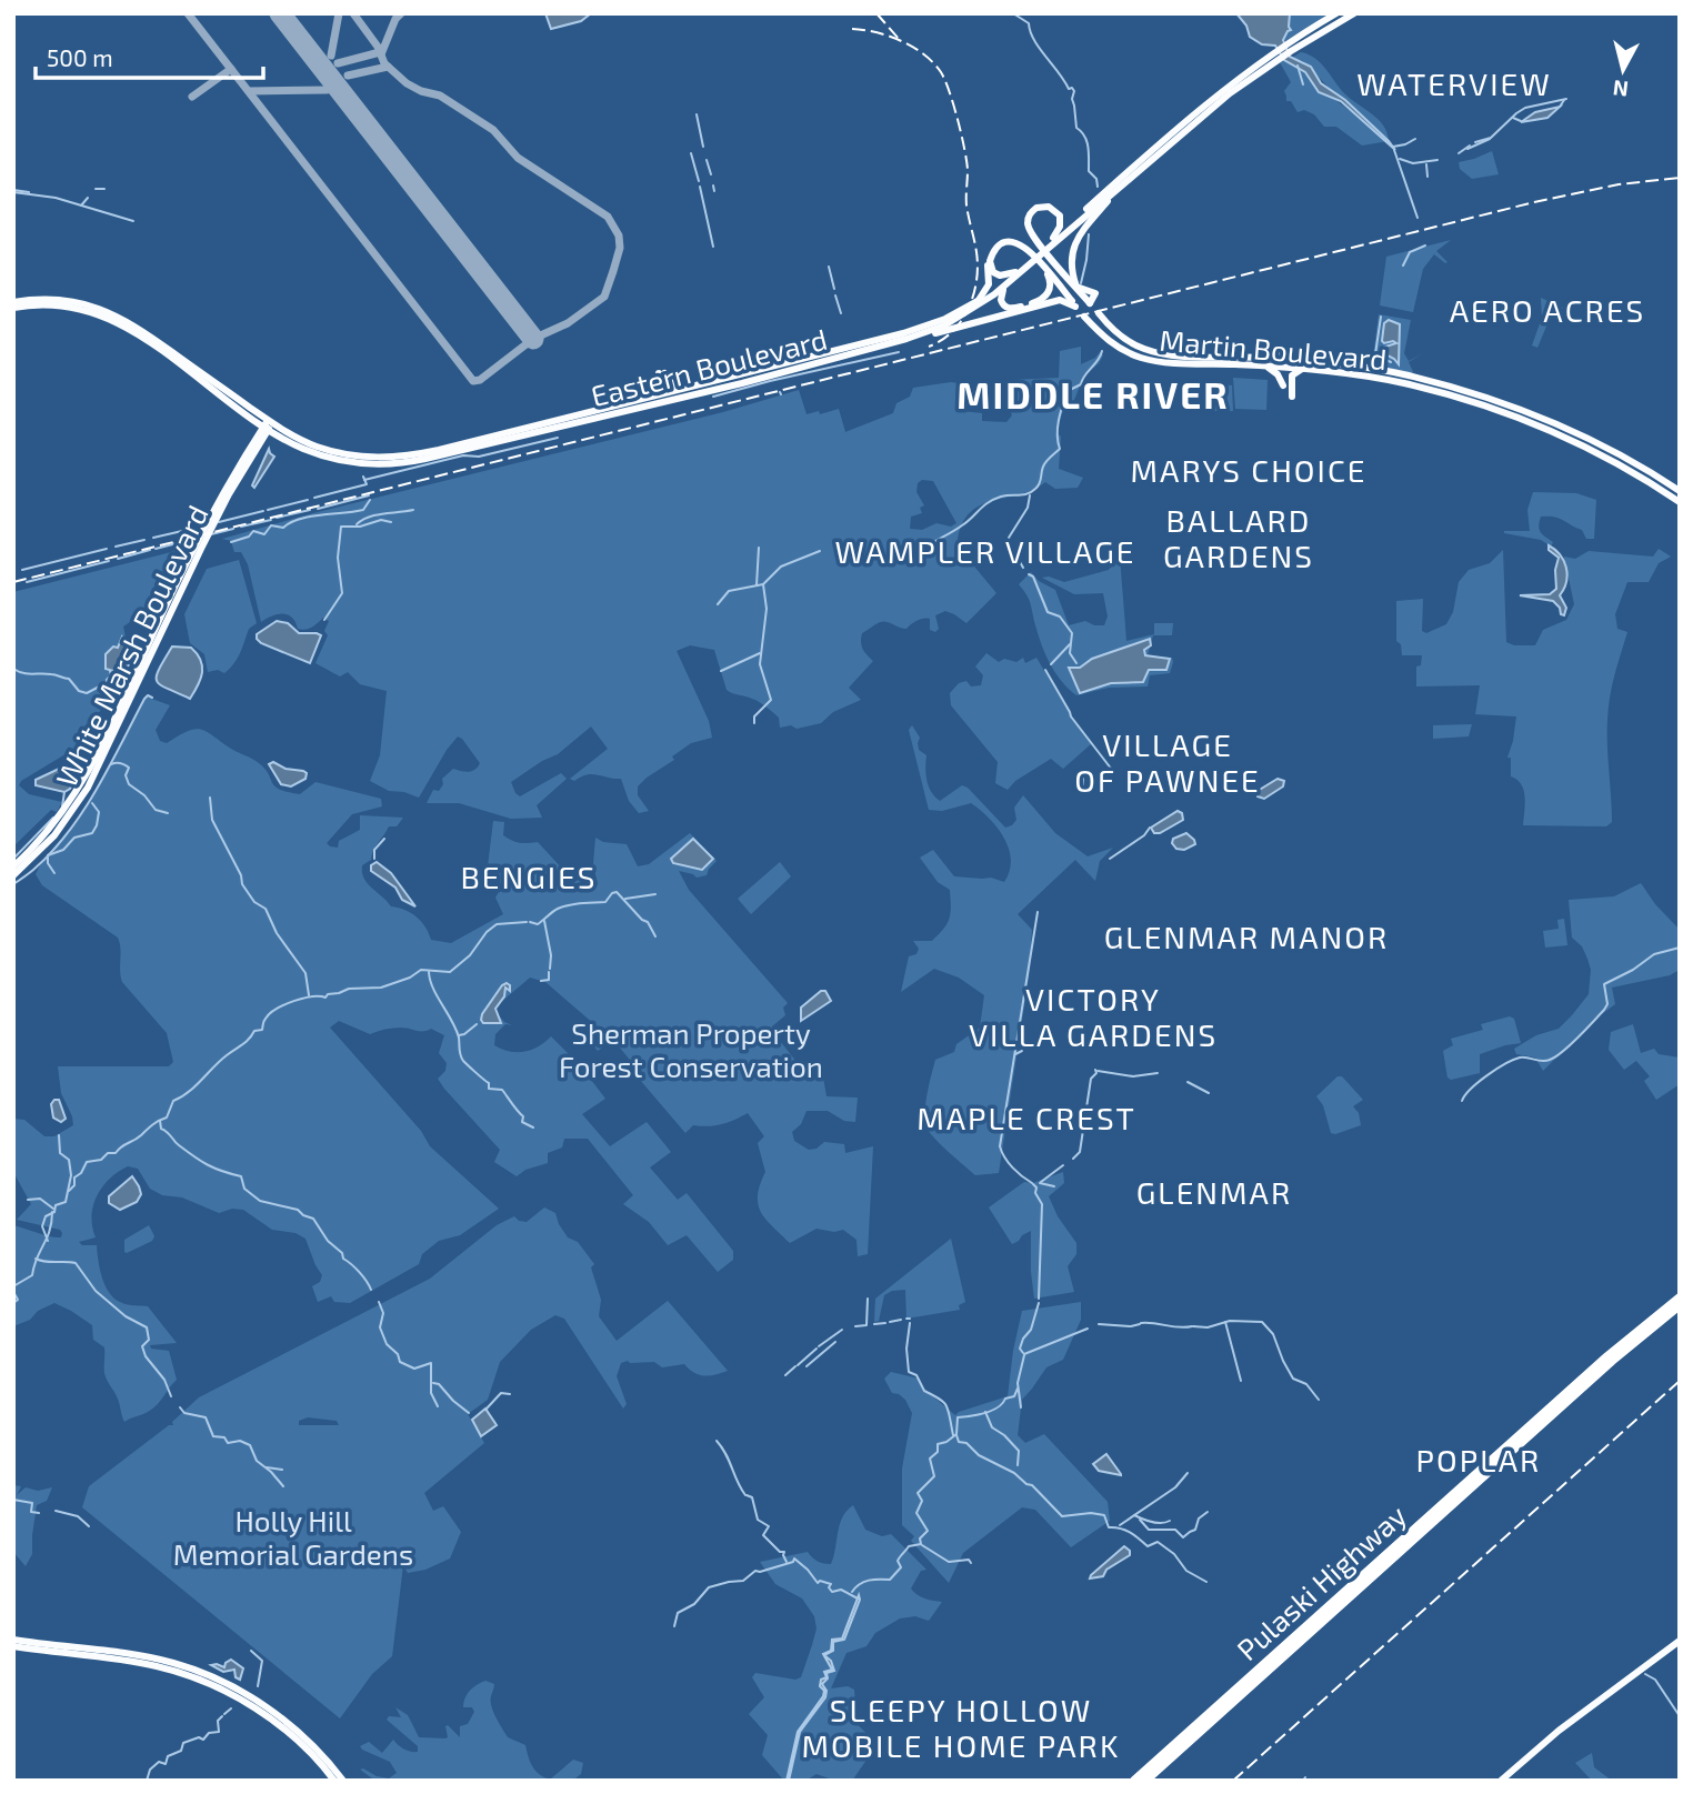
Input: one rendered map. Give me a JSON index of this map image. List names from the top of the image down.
{
  "streets": {
    "highway": ["Pulaski Highway"],
    "main road": ["Martin Boulevard", "Eastern Boulevard", "White Marsh Boulevard"]
  },
  "crossings": [
    ["Eastern Boulevard", "White Marsh Boulevard"]
  ],
  "districts": [
    "WATERVIEW",
    "AERO ACRES",
    "MIDDLE RIVER",
    "MARYS CHOICE",
    "BALLARD GARDENS",
    "WAMPLER VILLAGE",
    "VILLAGE OF PAWNEE",
    "BENGIES",
    "GLENMAR MANOR",
    "VICTORY VILLA GARDENS",
    "MAPLE CREST",
    "GLENMAR",
    "POPLAR",
    "SLEEPY HOLLOW MOBILE HOME PARK"
  ],
  "parks": ["Sherman Property Forest Conservation", "Holly Hill Memorial Gardens"],
  "scale_bar": "500 m",
  "north": "bottom"
}
